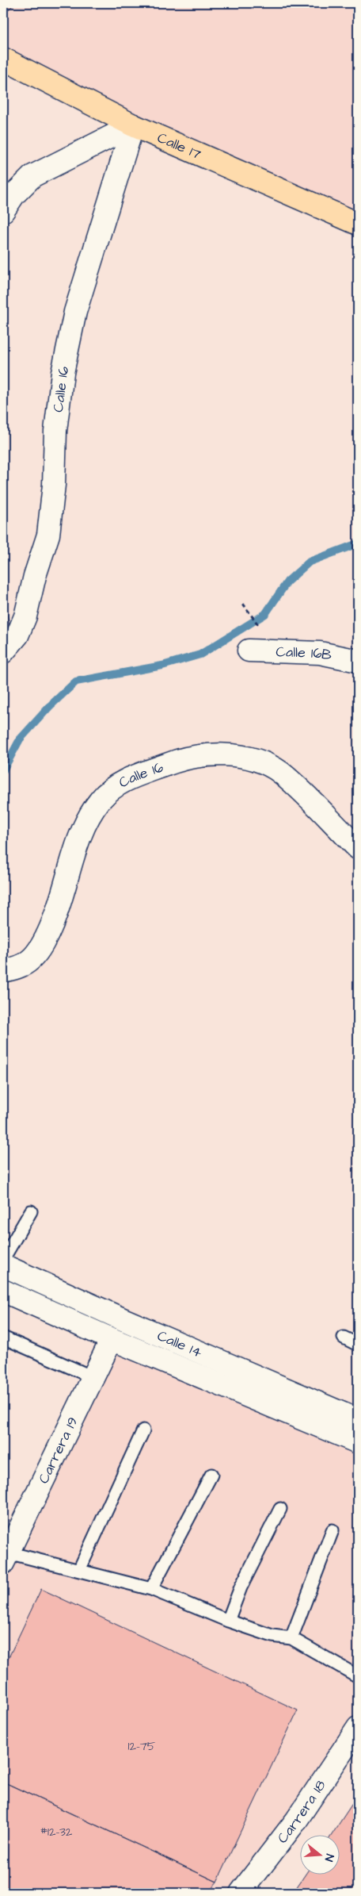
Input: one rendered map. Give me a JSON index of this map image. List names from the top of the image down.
{
  "streets": {
    "main road": ["Calle 17"],
    "street": [
      "Calle 16",
      "Calle 16B",
      "Calle 14",
      "Carrera 19",
      "Carrera 18"
    ]
  },
  "crossings": [
    ["Calle 17", "Calle 16"],
    ["Calle 14", "Carrera 19"]
  ],
  "house_numbers": ["12-75", "#12-32"],
  "north": "right"
}
